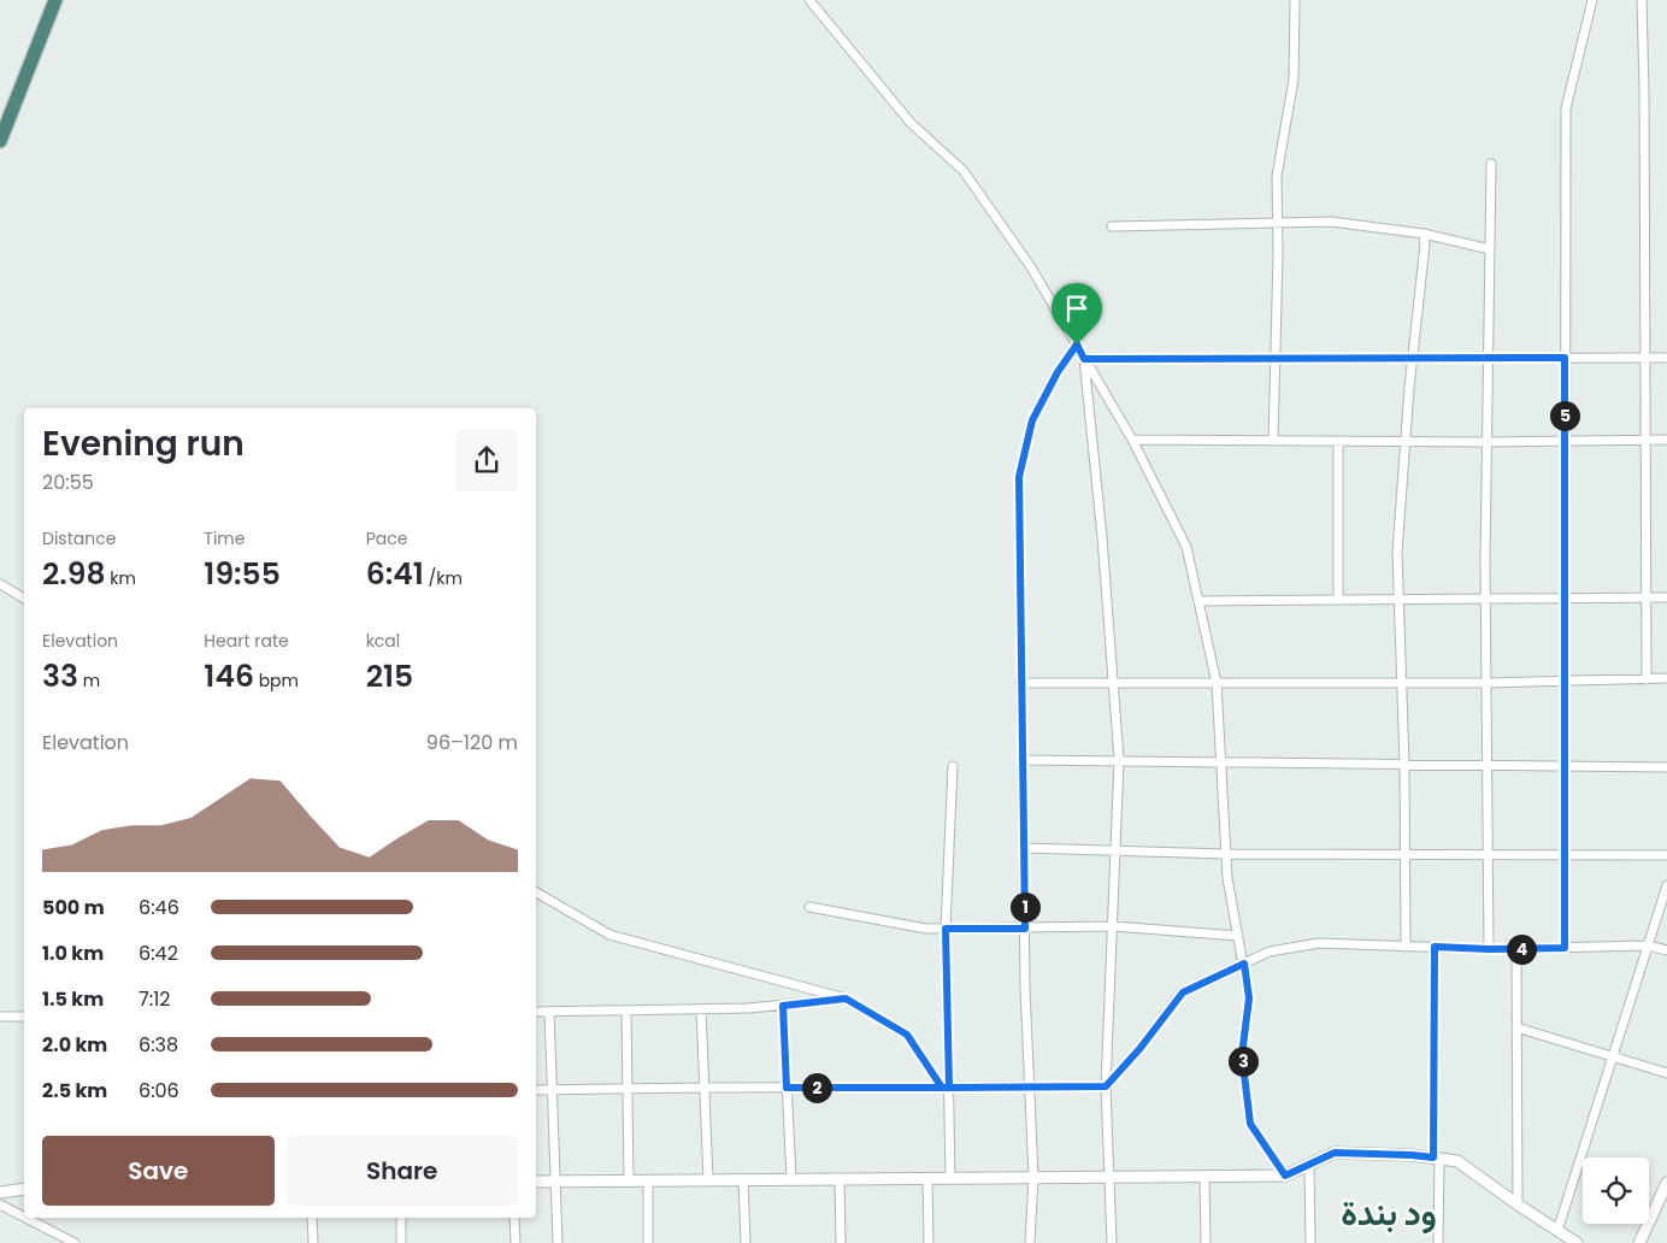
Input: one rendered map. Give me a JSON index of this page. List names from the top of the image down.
{
  "districts": ["ود بندة"],
  "page": {
    "pins": [
      "5",
      "1",
      "4",
      "3",
      "2"
    ],
    "heading": ["Evening run", "20:55"],
    "stats": [
      ["Distance", "2.98 km"],
      ["Time", "19:55"],
      ["Pace", "6:41 /km"],
      ["Elevation", "33 m"],
      ["Heart rate", "146 bpm"],
      ["kcal", "215"]
    ],
    "chart": ["Elevation", "96–120 m"],
    "list": [
      {
        "name": "500 m",
        "note": "6:46"
      },
      {
        "name": "1.0 km",
        "note": "6:42"
      },
      {
        "name": "1.5 km",
        "note": "7:12"
      },
      {
        "name": "2.0 km",
        "note": "6:38"
      },
      {
        "name": "2.5 km",
        "note": "6:06"
      }
    ],
    "buttons": ["Save", "Share"]
  }
}
